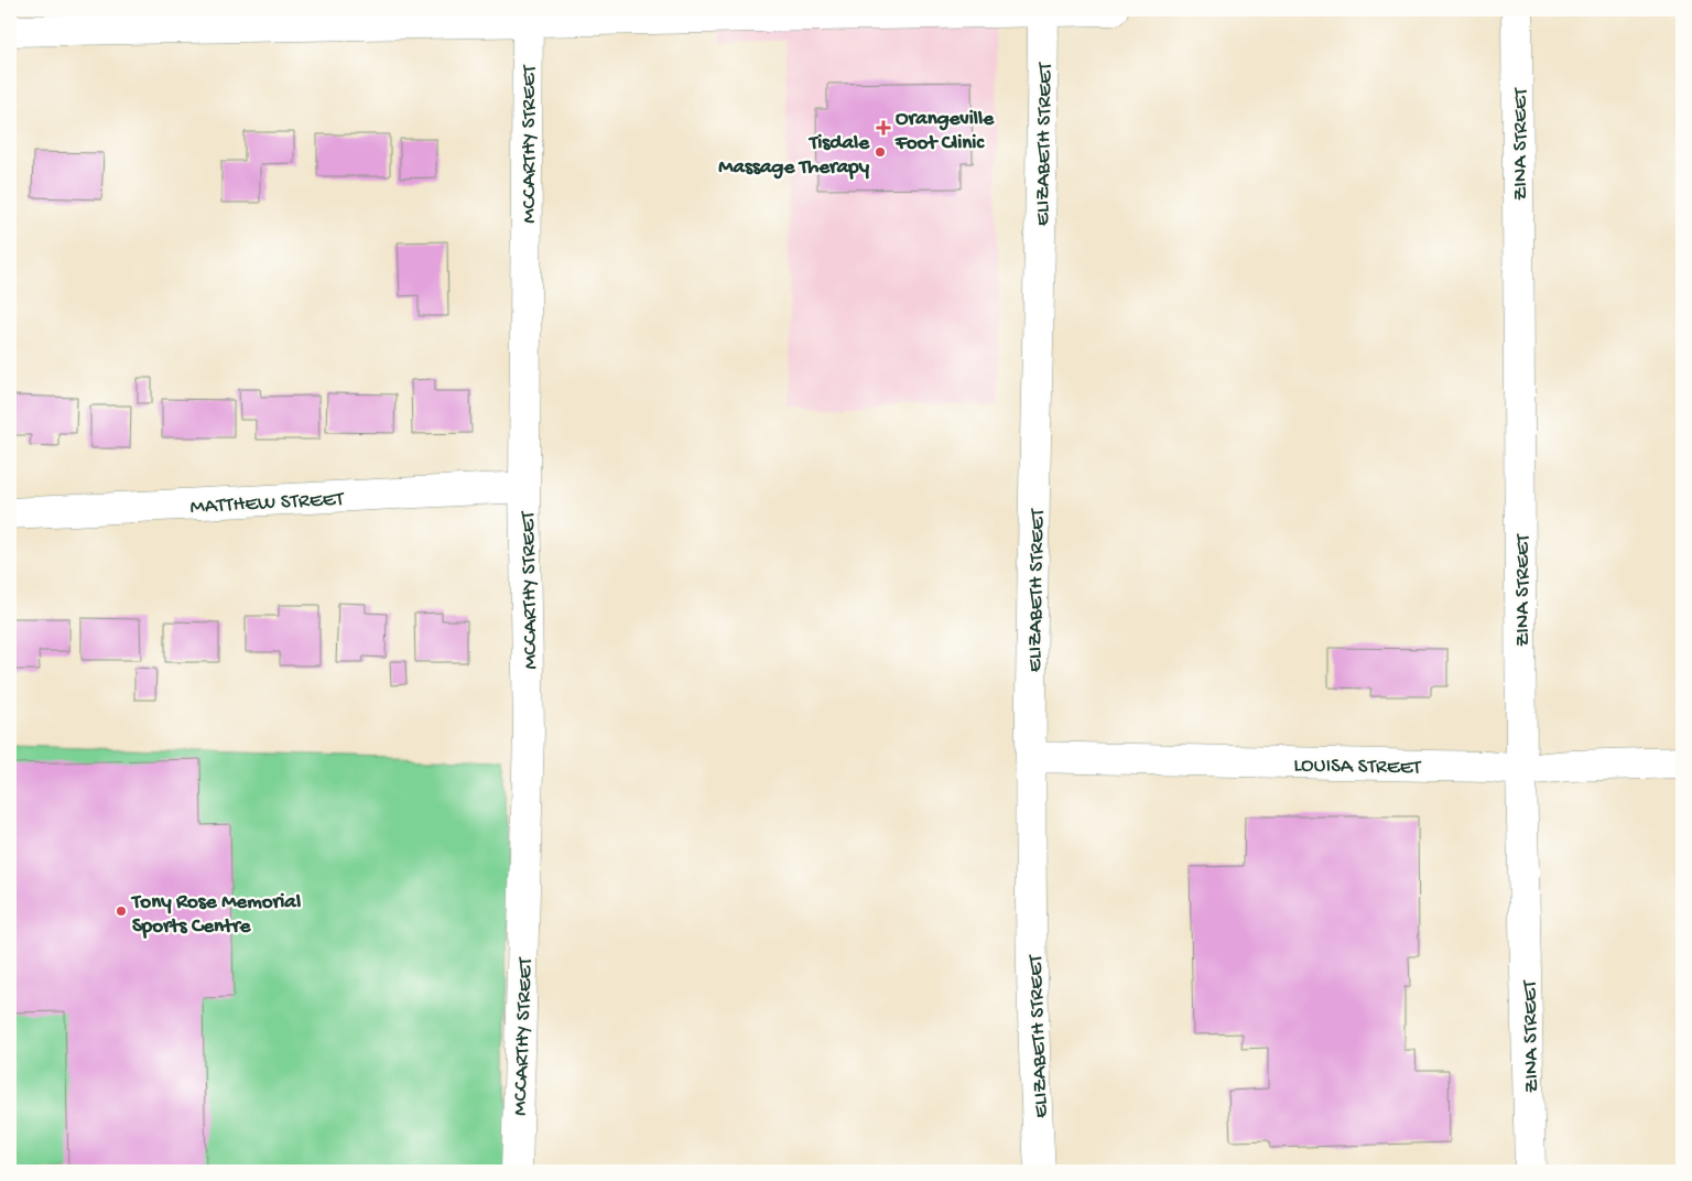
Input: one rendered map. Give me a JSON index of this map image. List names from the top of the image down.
{
  "streets": {
    "street": [
      "MCCARTHY STREET",
      "ELIZABETH STREET",
      "ZINA STREET",
      "MATTHEW STREET",
      "LOUISA STREET"
    ]
  },
  "crossings": [
    ["MCCARTHY STREET", "MATTHEW STREET"],
    ["ELIZABETH STREET", "LOUISA STREET"],
    ["ZINA STREET", "LOUISA STREET"]
  ],
  "places": {
    "health": ["Orangeville Foot Clinic"],
    "other": ["Tisdale Massage Therapy", "Tony Rose Memorial Sports Centre"]
  }
}
